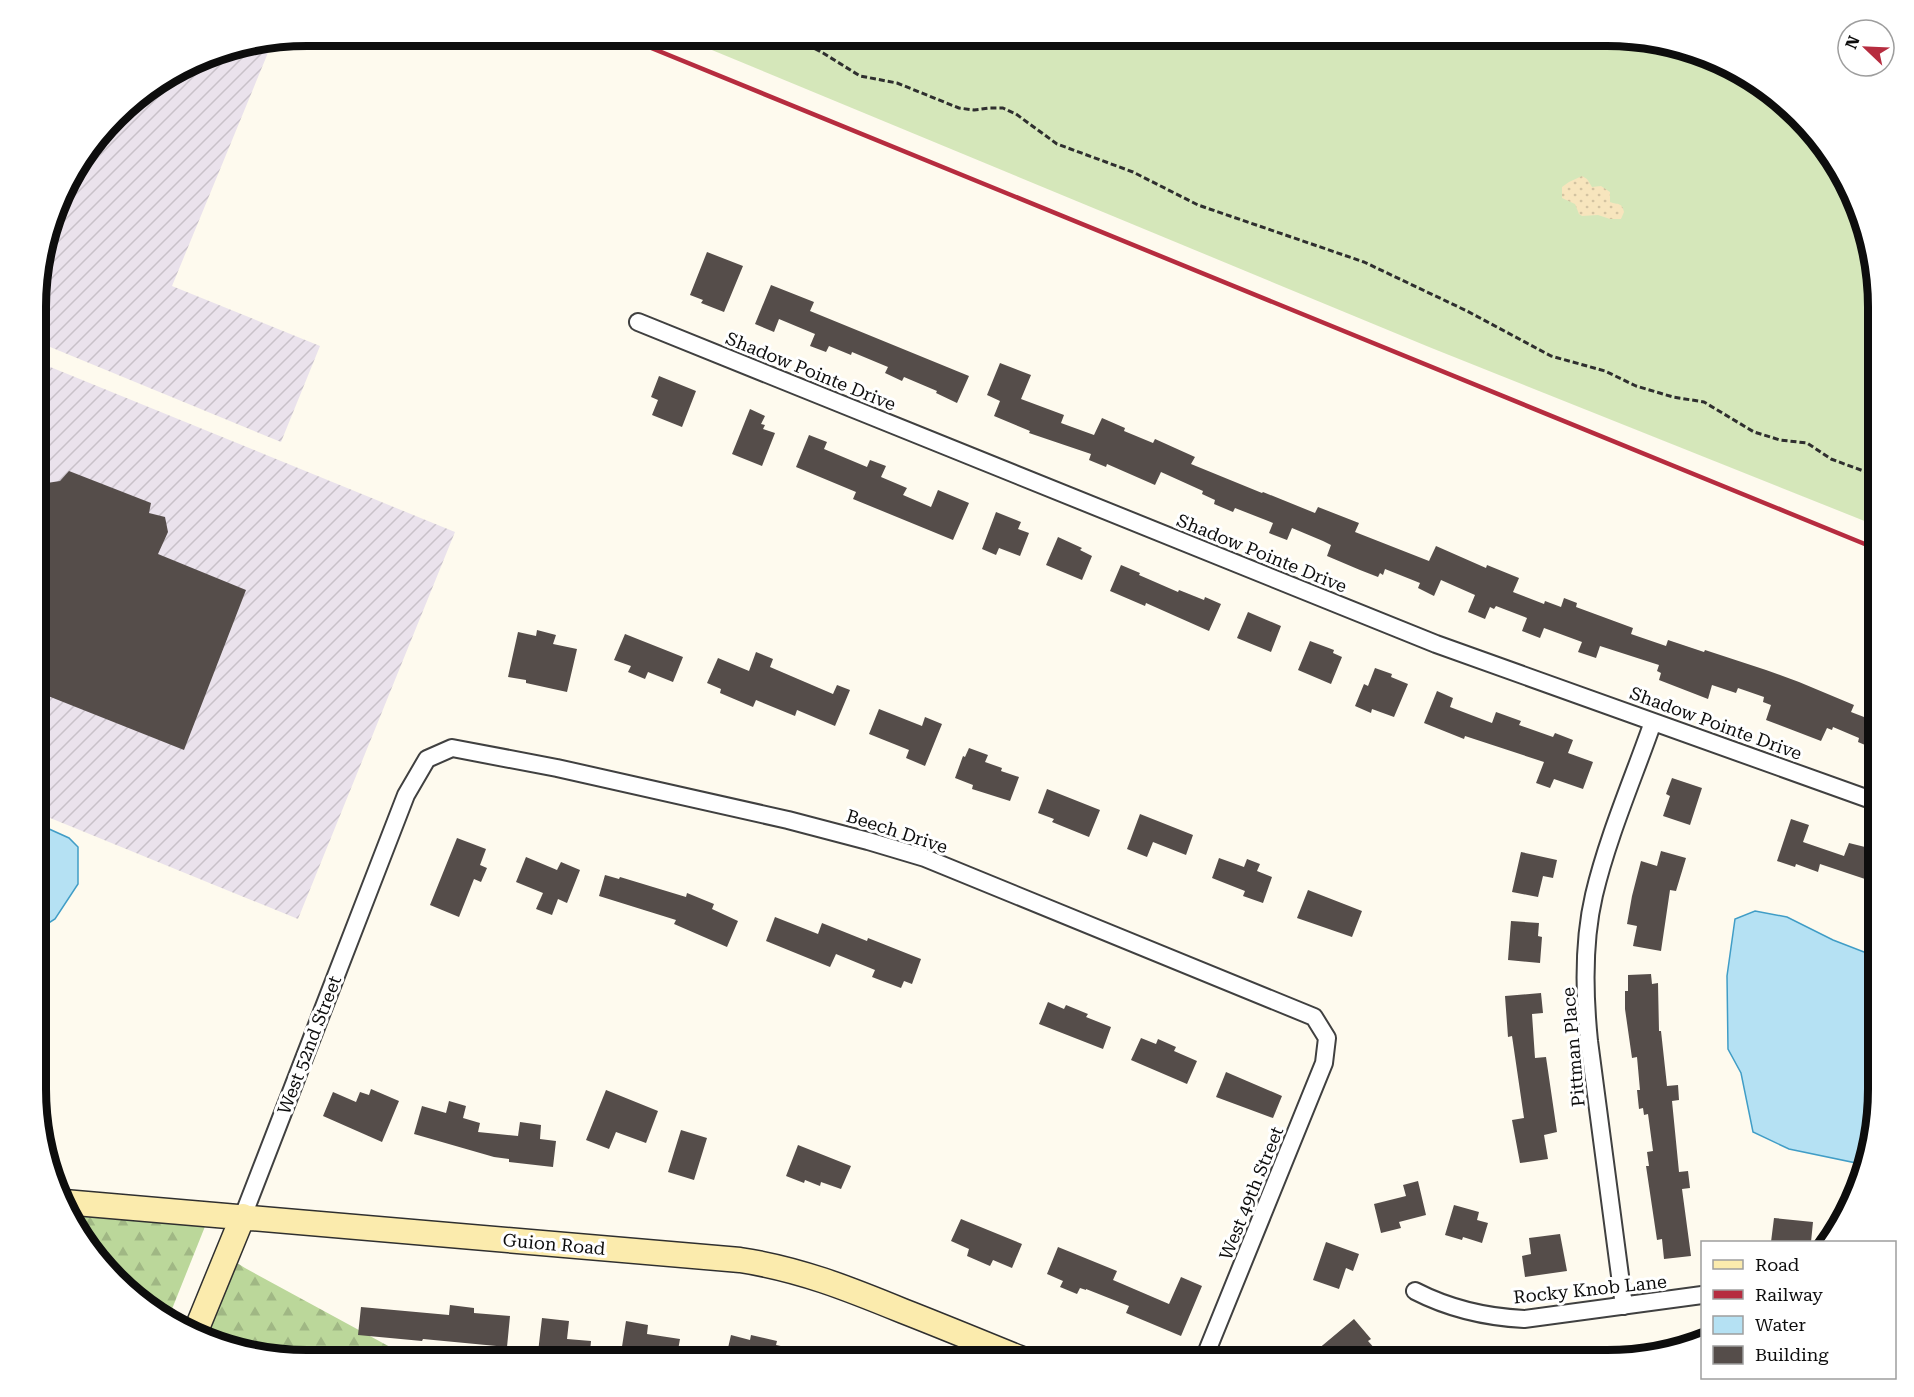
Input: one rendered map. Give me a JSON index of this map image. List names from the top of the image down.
{
  "streets": {
    "street": [
      "Shadow Pointe Drive",
      "Beech Drive",
      "West 52nd Street",
      "Pittman Place",
      "West 49th Street",
      "Guion Road",
      "Rocky Knob Lane"
    ]
  },
  "crossings": [
    ["Shadow Pointe Drive", "Pittman Place"],
    ["Beech Drive", "West 52nd Street"],
    ["Beech Drive", "West 49th Street"],
    ["West 52nd Street", "Guion Road"],
    ["Pittman Place", "Rocky Knob Lane"]
  ],
  "legend": [
    "Road",
    "Railway",
    "Water",
    "Building"
  ],
  "north": "top left"
}
